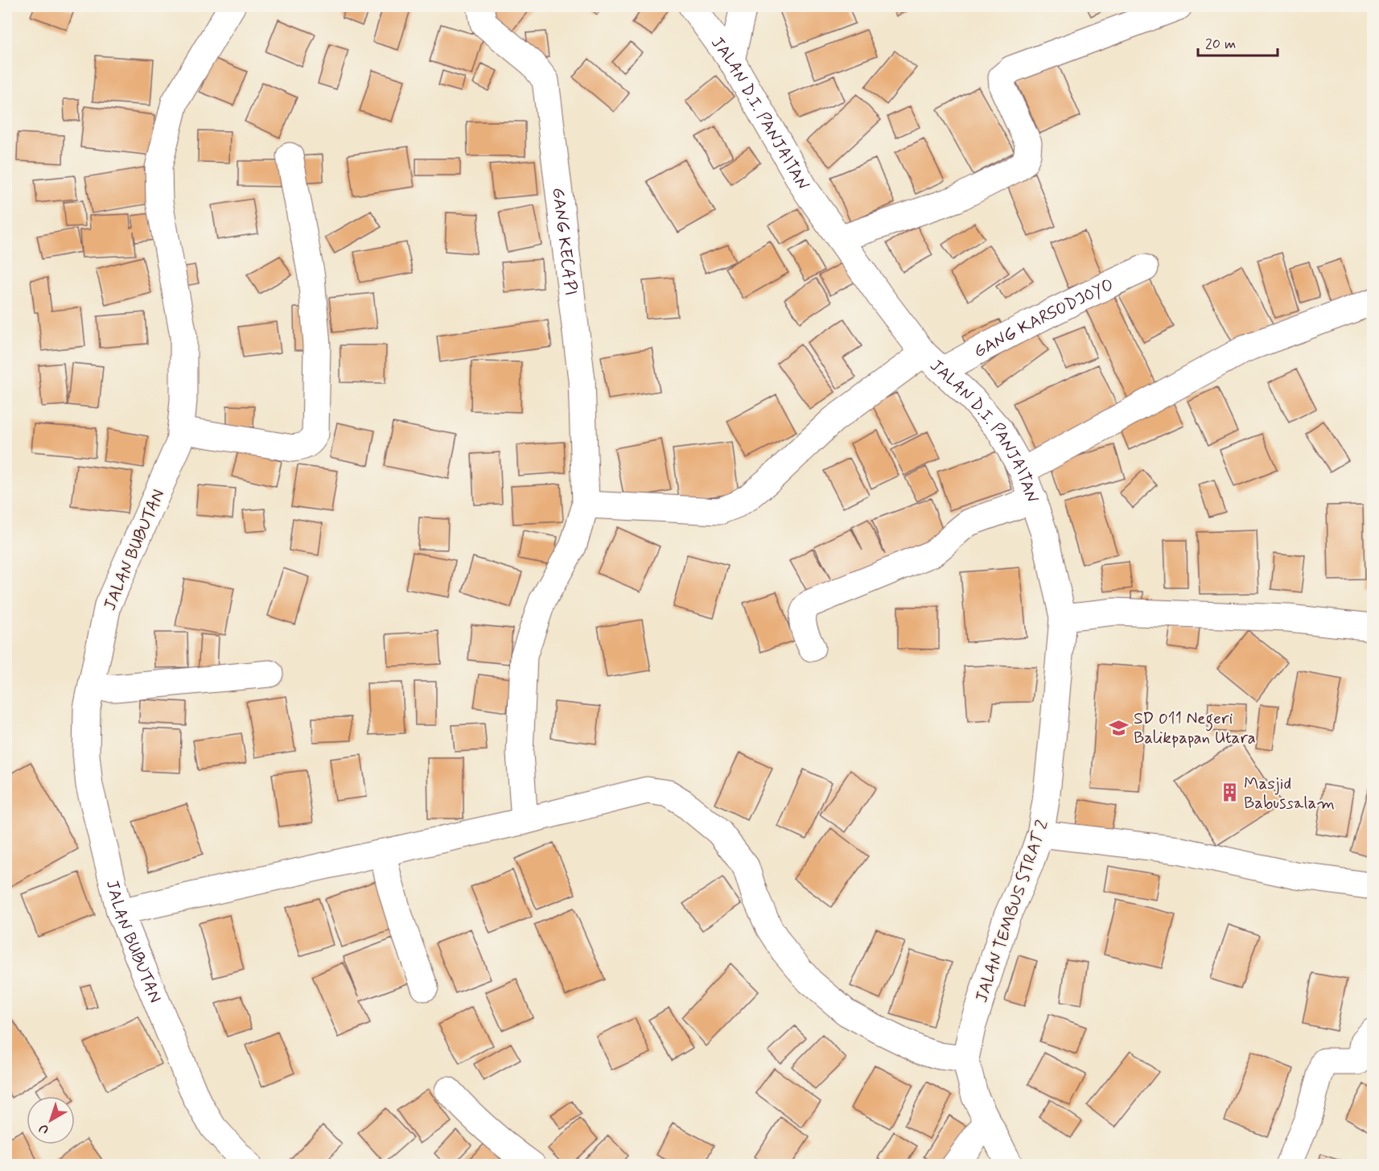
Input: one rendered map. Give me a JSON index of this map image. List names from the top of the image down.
{
  "streets": {
    "street": [
      "JALAN D.I. PANJAITAN",
      "GANG KECAPI",
      "GANG KARSODJOYO",
      "JALAN BUBUTAN",
      "JALAN TEMBUS STRAT 2"
    ]
  },
  "crossings": [
    ["JALAN D.I. PANJAITAN", "GANG KARSODJOYO"],
    ["JALAN D.I. PANJAITAN", "JALAN TEMBUS STRAT 2"]
  ],
  "places": {
    "school or university": ["SD 011 Negeri Balikpapan Utara"],
    "building": ["Masjid Babussalam"]
  },
  "scale_bar": "20 m",
  "north": "bottom left"
}
